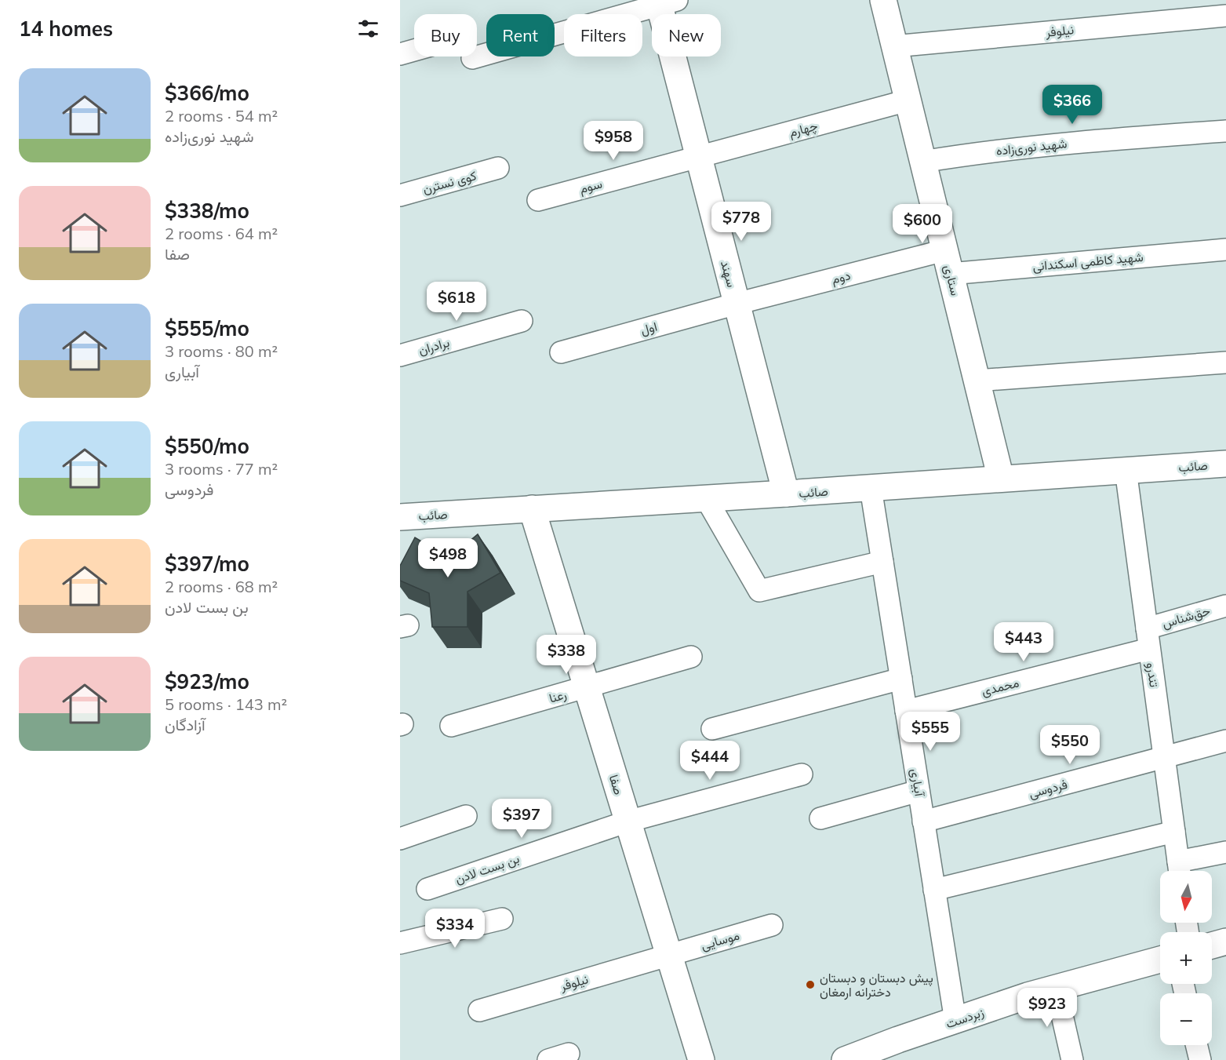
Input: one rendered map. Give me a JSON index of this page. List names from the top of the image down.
{
  "streets": {
    "street": [
      "نیلوفر",
      "چهارم",
      "شهید نوری‌زاده",
      "کوی نسترن",
      "سوم",
      "شهید کاظمی اسکندانی",
      "سهند",
      "دوم",
      "ستاری",
      "اول",
      "برادران",
      "صائب",
      "حق‌شناس",
      "تندرو",
      "محمدی",
      "رعنا",
      "آبیاری",
      "صفا",
      "فردوسی",
      "بن بست لادن",
      "موسایی",
      "زبردست"
    ]
  },
  "crossings": [
    ["نیلوفر", "ستاری"],
    ["نیلوفر", "صفا"],
    ["نیلوفر", "موسایی"],
    ["چهارم", "سوم"],
    ["چهارم", "سهند"],
    ["چهارم", "ستاری"],
    ["شهید نوری‌زاده", "ستاری"],
    ["سوم", "سهند"],
    ["شهید کاظمی اسکندانی", "دوم"],
    ["شهید کاظمی اسکندانی", "ستاری"],
    ["سهند", "دوم"],
    ["سهند", "اول"],
    ["سهند", "صائب"],
    ["دوم", "ستاری"],
    ["دوم", "اول"],
    ["ستاری", "صائب"],
    ["صائب", "تندرو"],
    ["صائب", "آبیاری"],
    ["صائب", "صفا"],
    ["حق‌شناس", "تندرو"],
    ["تندرو", "محمدی"],
    ["تندرو", "فردوسی"],
    ["محمدی", "آبیاری"],
    ["رعنا", "صفا"],
    ["آبیاری", "فردوسی"],
    ["آبیاری", "زبردست"],
    ["صفا", "بن بست لادن"],
    ["صفا", "موسایی"]
  ],
  "places": ["پیش دبستان و دبستان دخترانه ارمغان"],
  "north": "bottom",
  "page": {
    "heading": "14 homes",
    "chip": [
      "Buy",
      "Rent",
      "Filters",
      "New"
    ],
    "list": [
      {
        "name": "$366/mo",
        "note": "2 rooms · 54 m² · شهید نوری‌زاده"
      },
      {
        "name": "$338/mo",
        "note": "2 rooms · 64 m² · صفا"
      },
      {
        "name": "$555/mo",
        "note": "3 rooms · 80 m² · آبیاری"
      },
      {
        "name": "$550/mo",
        "note": "3 rooms · 77 m² · فردوسی"
      },
      {
        "name": "$397/mo",
        "note": "2 rooms · 68 m² · بن بست لادن"
      },
      {
        "name": "$923/mo",
        "note": "5 rooms · 143 m² · آزادگان"
      }
    ],
    "price": [
      "$366",
      "$958",
      "$778",
      "$600",
      "$618",
      "$498",
      "$443",
      "$338",
      "$555",
      "$550",
      "$444",
      "$397",
      "$334",
      "$923"
    ],
    "map_buttons": ["+", "−"]
  }
}
